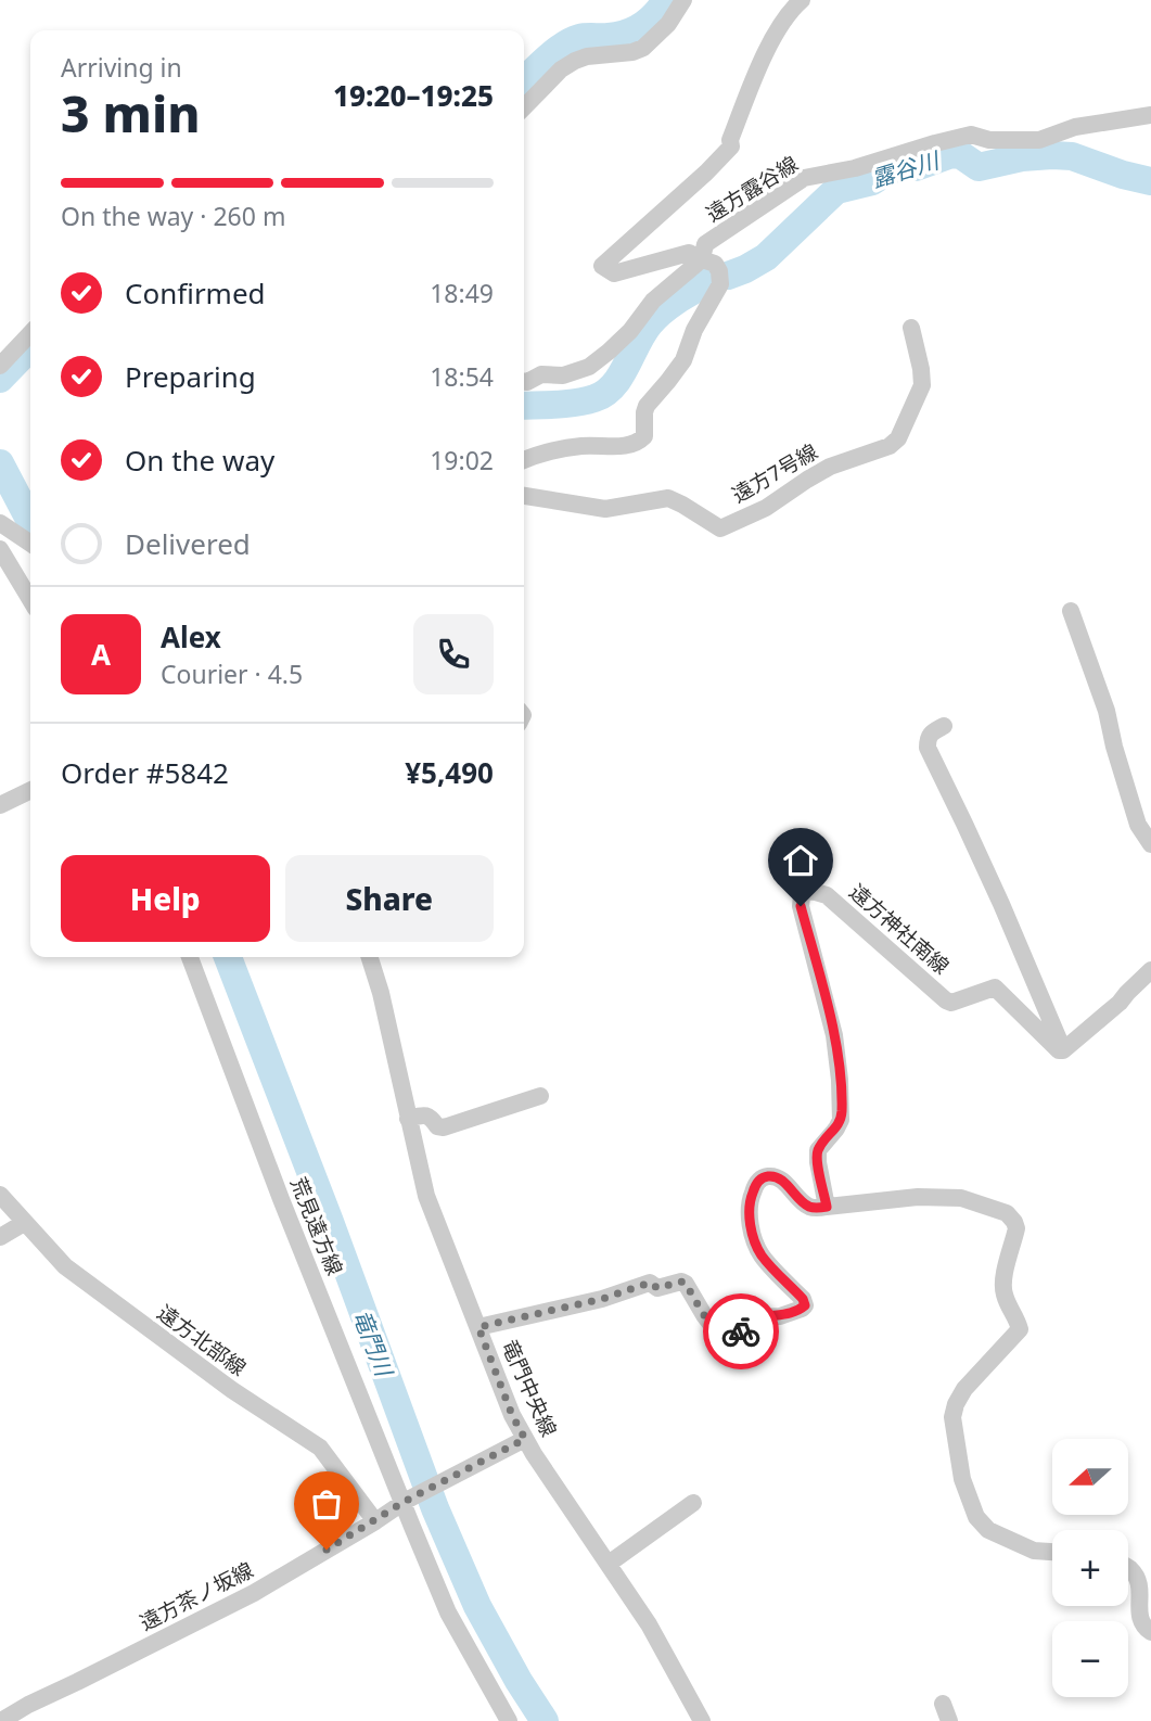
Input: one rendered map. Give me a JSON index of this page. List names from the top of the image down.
{
  "streets": {
    "street": [
      "遠方露谷線",
      "遠方7号線",
      "遠方神社南線",
      "荒見遠方線",
      "遠方北部線",
      "竜門中央線",
      "遠方茶ノ坂線"
    ]
  },
  "crossings": [
    ["荒見遠方線", "遠方茶ノ坂線"],
    ["遠方北部線", "遠方茶ノ坂線"],
    ["竜門中央線", "遠方茶ノ坂線"]
  ],
  "water": ["露谷川", "竜門川"],
  "north": "left",
  "page": {
    "heading": ["3 min", "Arriving in", "19:20–19:25"],
    "panel": [
      "Alex",
      "Courier · 4.5",
      "Order #5842",
      "¥5,490"
    ],
    "bar": "On the way · 260 m",
    "list": [
      ["Confirmed", "18:49"],
      ["Preparing", "18:54"],
      ["On the way", "19:02"],
      "Delivered"
    ],
    "round": "A",
    "buttons": ["Help", "Share"],
    "map_buttons": ["+", "−"]
  }
}
